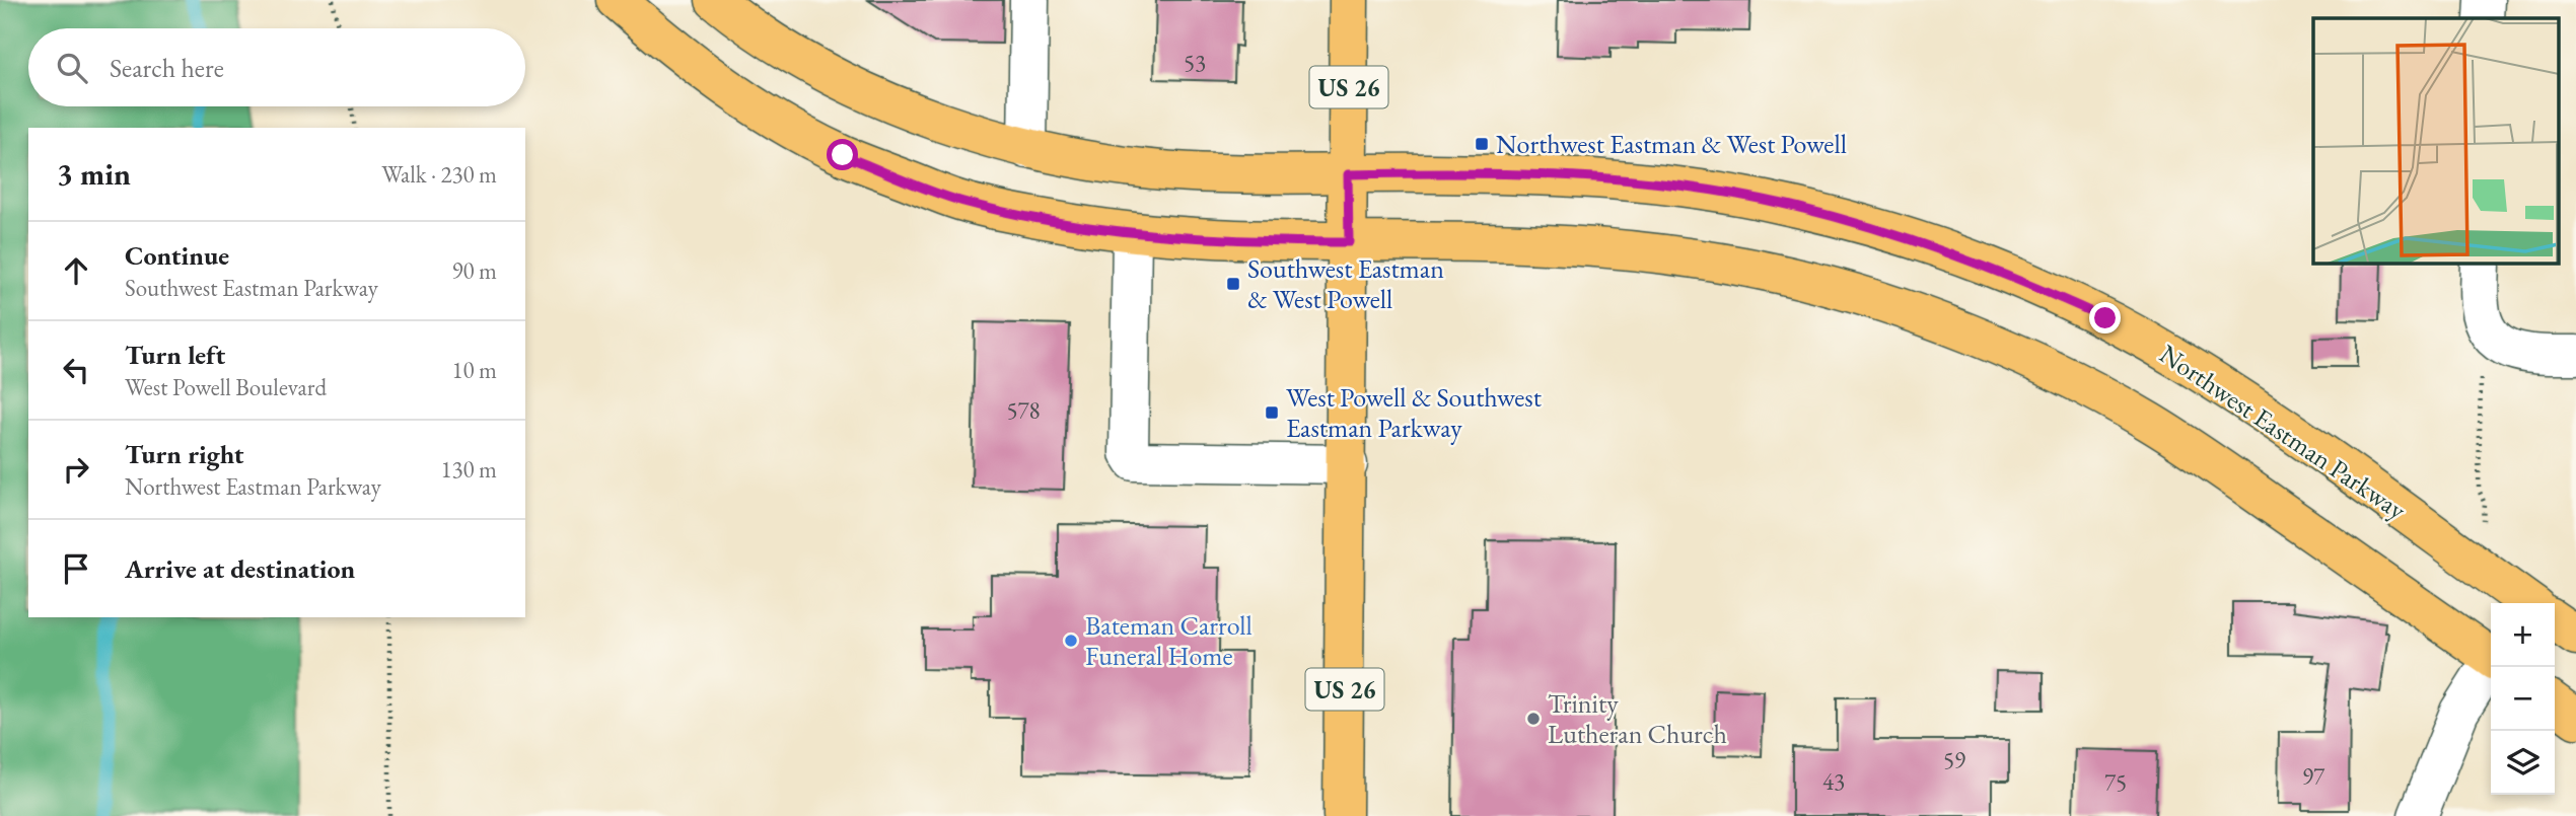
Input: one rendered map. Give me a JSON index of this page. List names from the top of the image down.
{
  "streets": {
    "main road": ["US 26", "Northwest Eastman Parkway"]
  },
  "crossings": [
    ["US 26", "Northwest Eastman Parkway"]
  ],
  "places": {
    "transit": ["Northwest Eastman & West Powell", "Southwest Eastman & West Powell", "West Powell & Southwest Eastman Parkway"],
    "other": ["Bateman Carroll Funeral Home", "Trinity Lutheran Church"]
  },
  "house_numbers": [
    "53",
    "578",
    "59",
    "97",
    "43",
    "75"
  ],
  "page": {
    "search": "Search here",
    "heading": ["3 min", "Walk · 230 m"],
    "list": [
      ["Continue", "Southwest Eastman Parkway", "90 m"],
      ["Turn left", "West Powell Boulevard", "10 m"],
      ["Turn right", "Northwest Eastman Parkway", "130 m"],
      "Arrive at destination"
    ],
    "map_buttons": ["+", "−"]
  }
}
